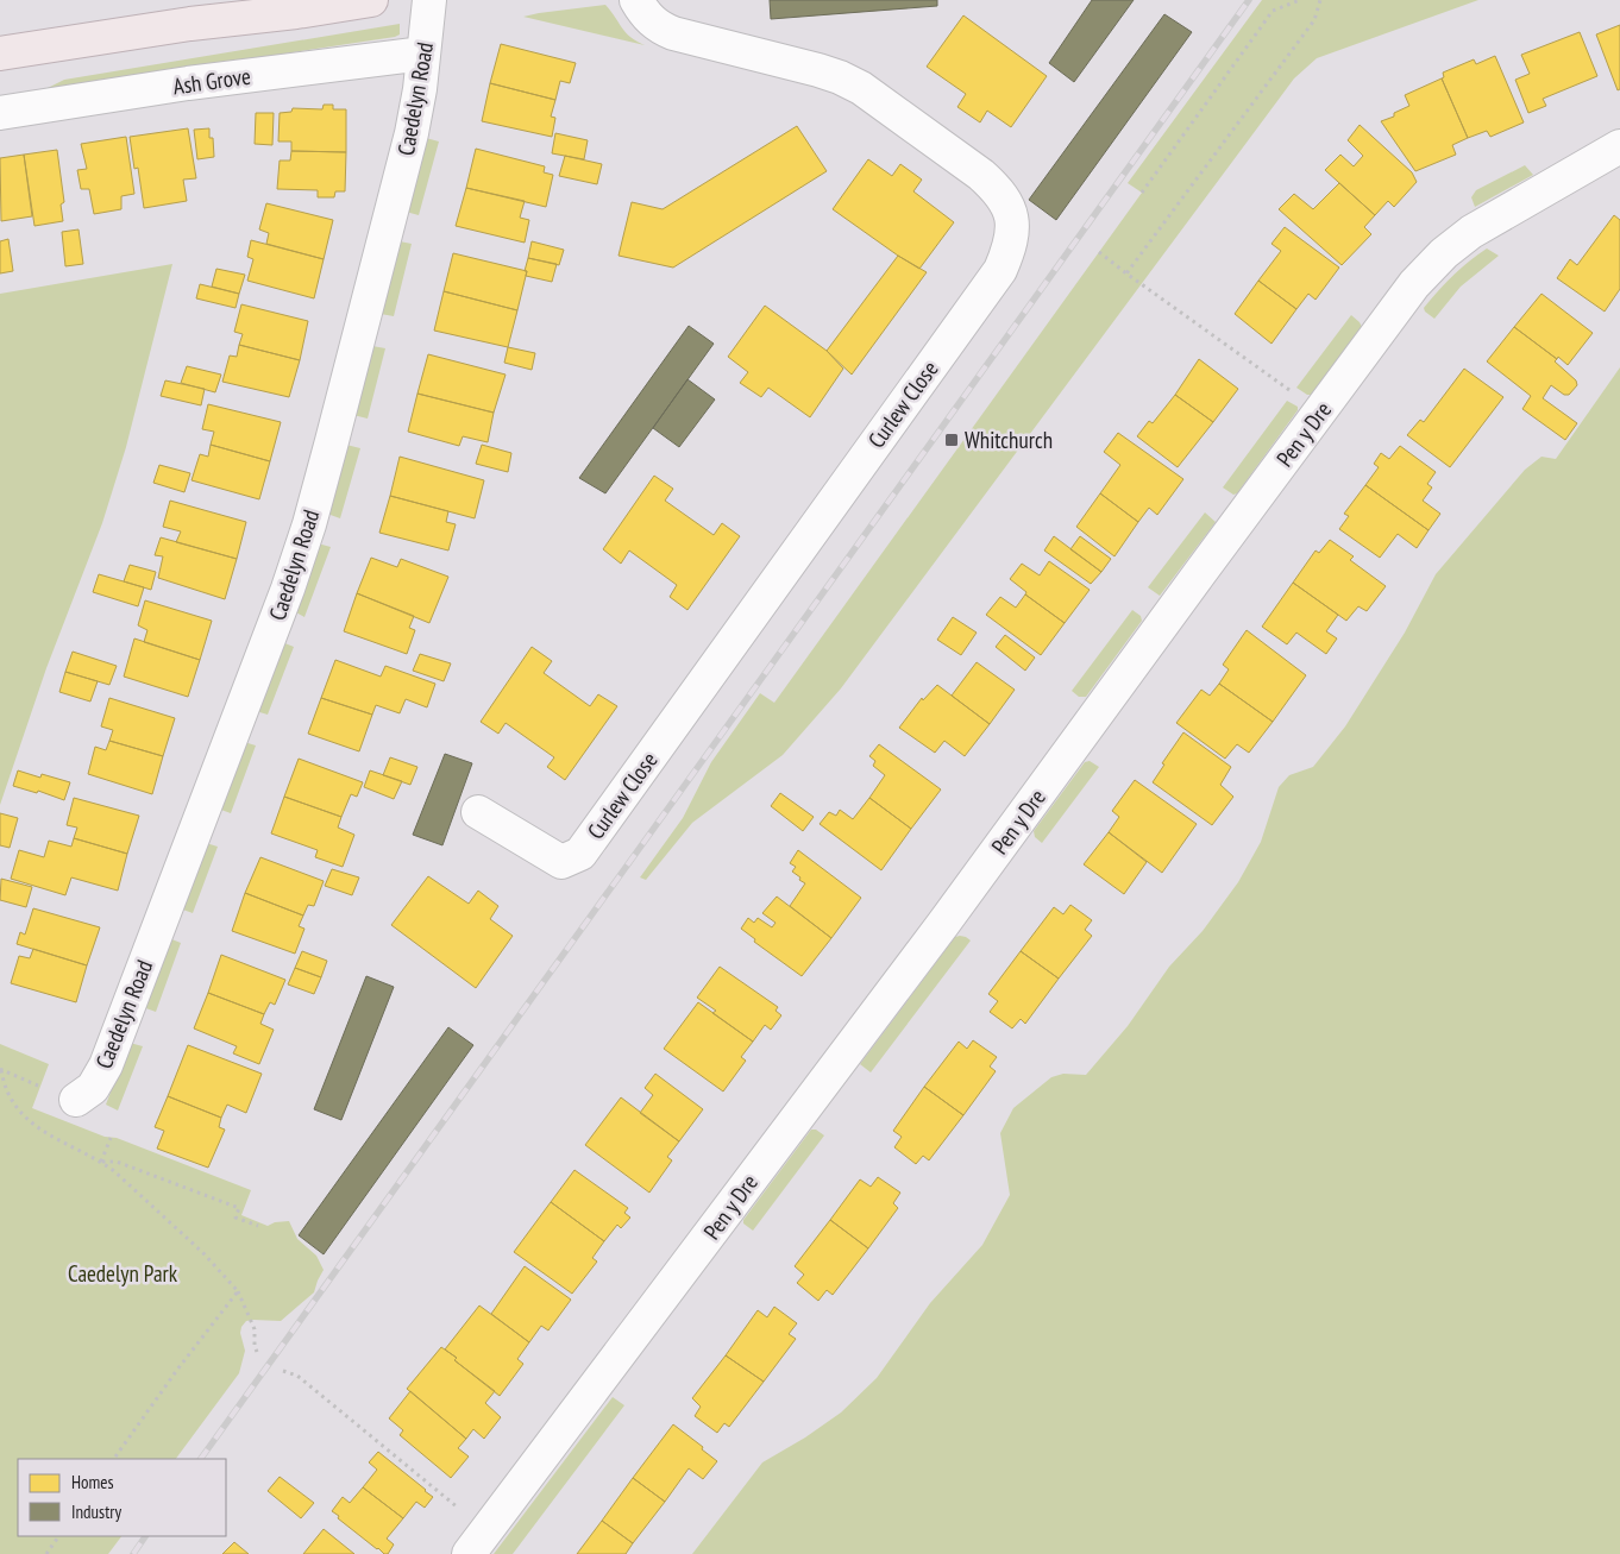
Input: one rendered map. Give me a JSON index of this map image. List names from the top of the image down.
{
  "streets": {
    "street": [
      "Ash Grove",
      "Caedelyn Road",
      "Curlew Close",
      "Pen y Dre"
    ]
  },
  "crossings": [
    ["Ash Grove", "Caedelyn Road"]
  ],
  "parks": ["Caedelyn Park"],
  "places": {
    "transit": ["Whitchurch"]
  },
  "legend": ["Homes", "Industry"]
}
